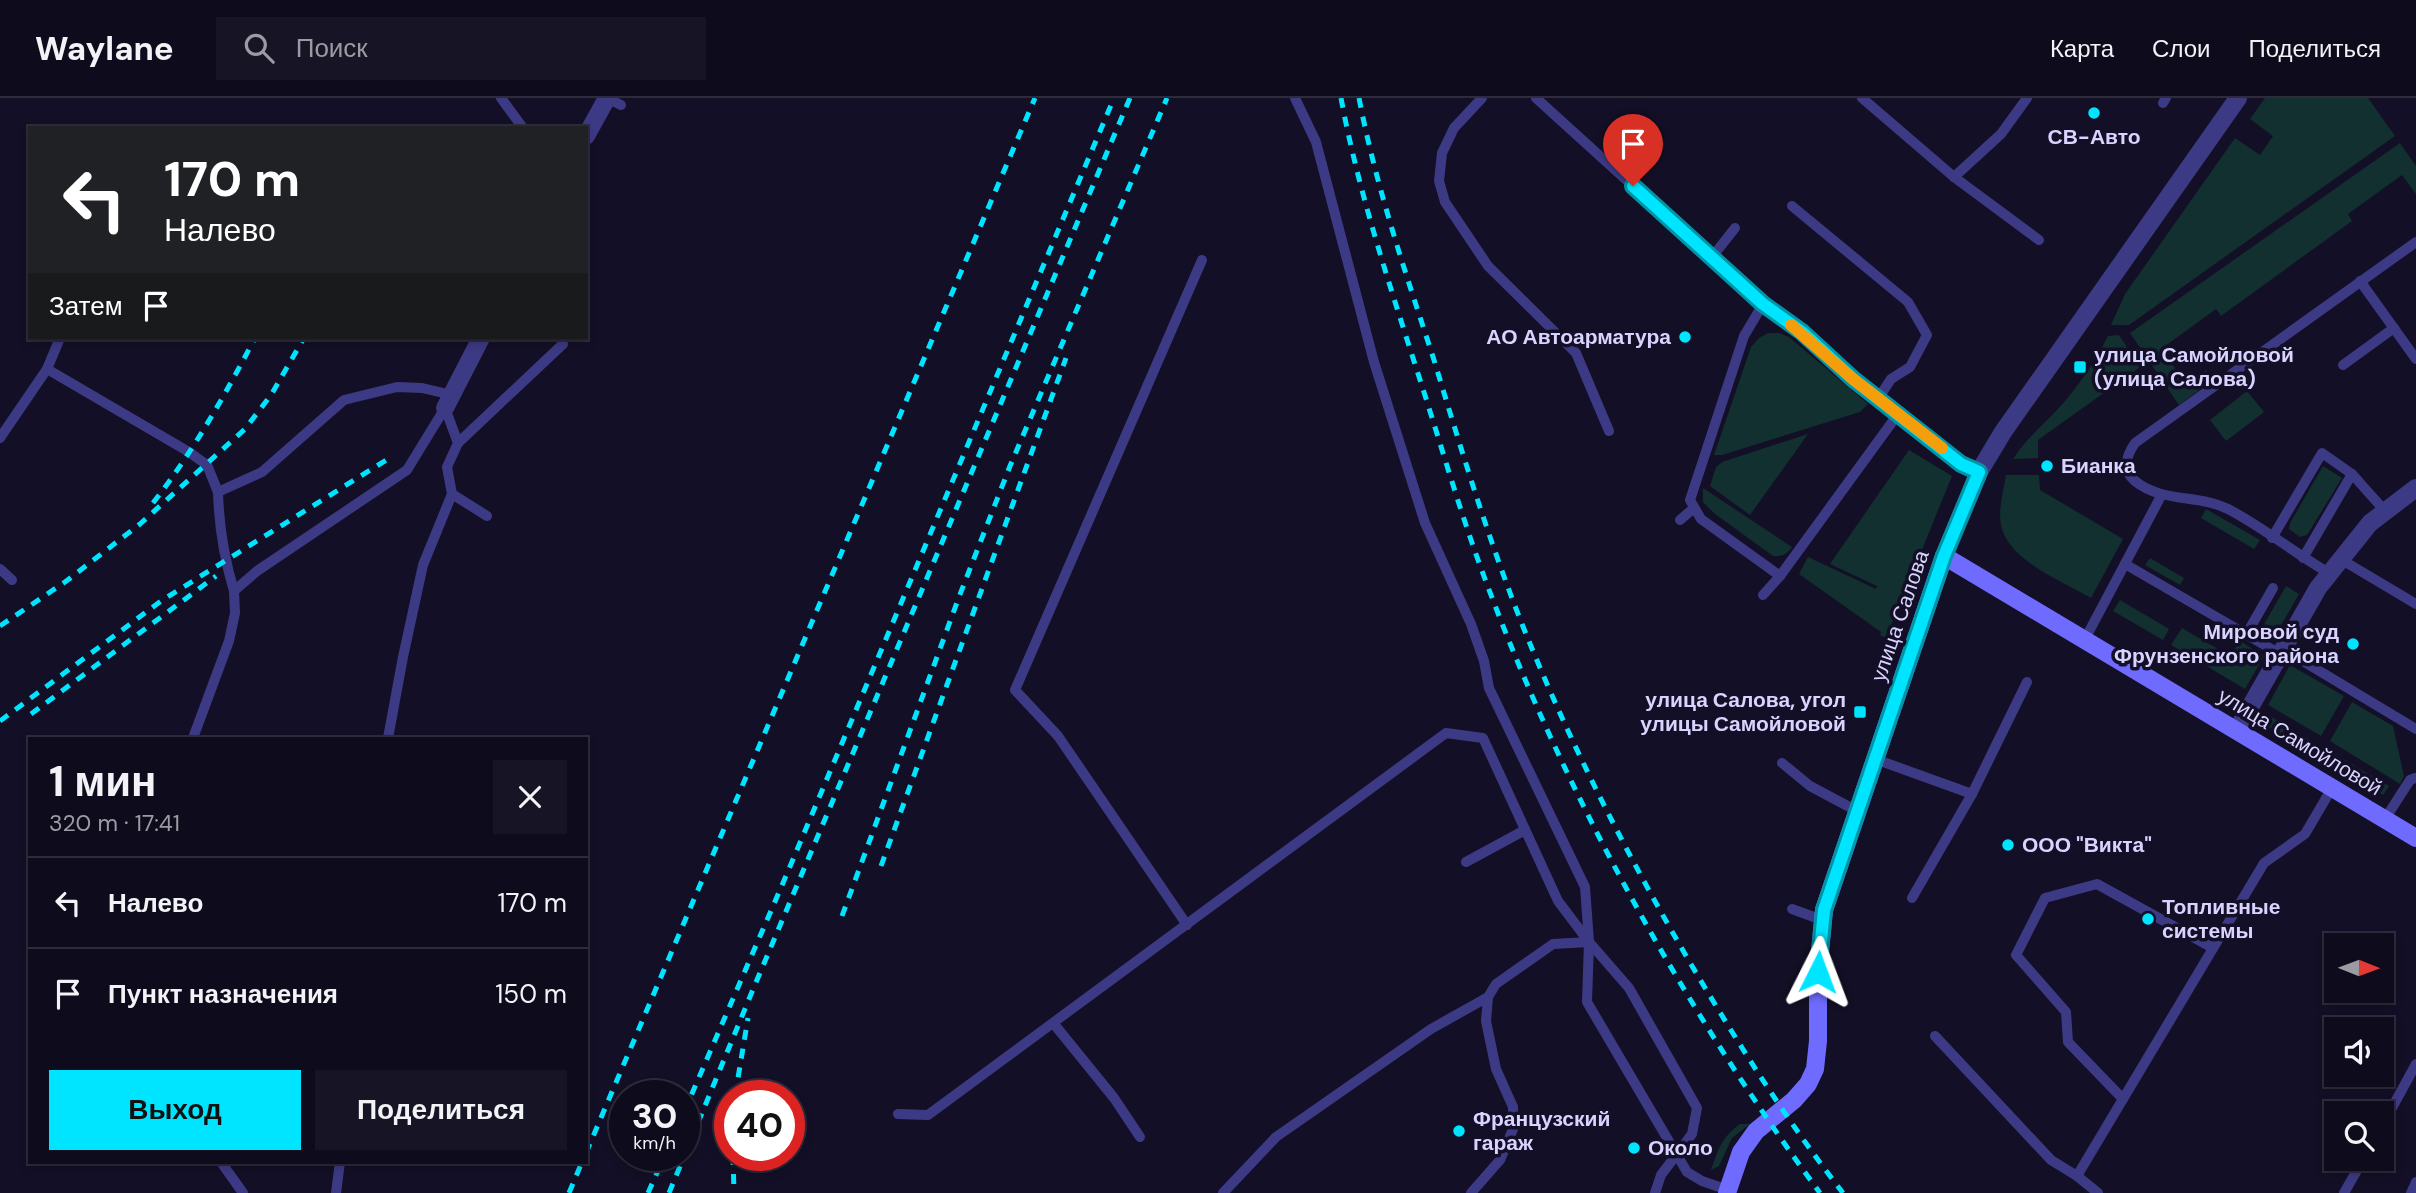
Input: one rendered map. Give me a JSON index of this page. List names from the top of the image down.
{
  "streets": {
    "street": ["улица Салова", "улица Самойловой"]
  },
  "crossings": [
    ["улица Салова", "улица Самойловой"]
  ],
  "places": {
    "other": [
      "СВ-Авто",
      "АО Автоарматура",
      "Бианка",
      "Мировой суд Фрунзенского района",
      "ООО \"Викта\"",
      "Топливные системы",
      "Французский гараж",
      "Около"
    ],
    "transit": ["улица Самойловой (улица Салова)", "улица Салова, угол улицы Самойловой"]
  },
  "north": "right",
  "page": {
    "header": "Waylane",
    "search": "Поиск",
    "nav": ["Карта", "Слои", "Поделиться"],
    "turn": ["170 m", "Налево"],
    "then": "Затем",
    "heading": ["1 мин", "320 m · 17:41"],
    "list": [
      {
        "name": "Налево",
        "value": "170 m"
      },
      {
        "name": "Пункт назначения",
        "value": "150 m"
      }
    ],
    "buttons": ["Выход", "Поделиться"],
    "speed": "30 km/h",
    "limit": "40"
  }
}
